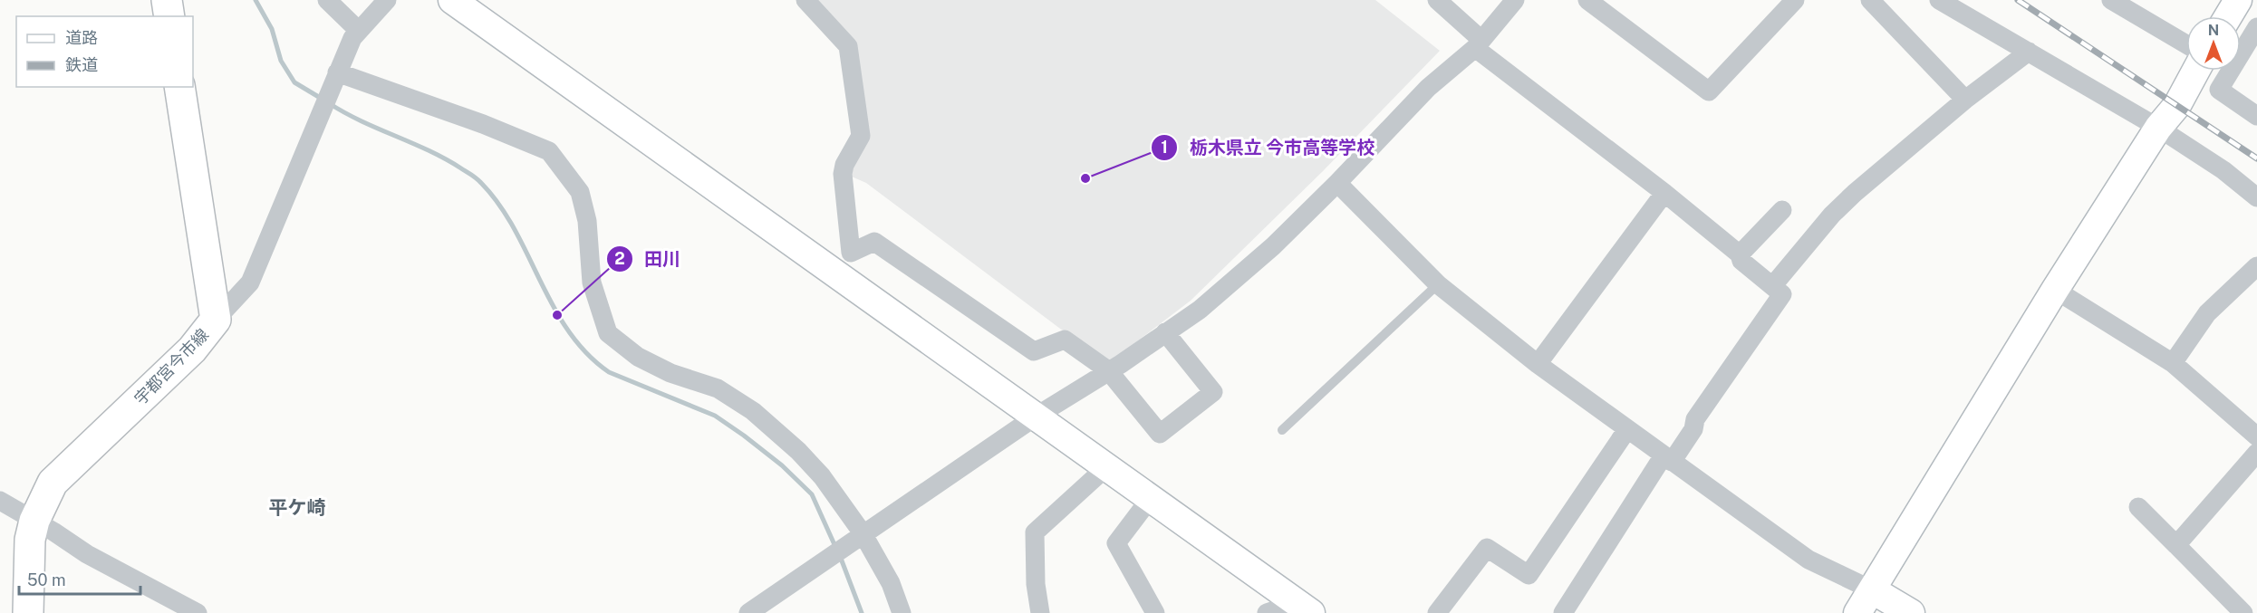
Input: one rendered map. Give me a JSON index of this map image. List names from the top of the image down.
{
  "streets": {
    "main road": ["宇都宮今市線"]
  },
  "districts": ["平ケ崎"],
  "places": ["栃木県立 今市高等学校", "田川"],
  "legend": ["道路", "鉄道"],
  "scale_bar": "50 m",
  "north": "top"
}
